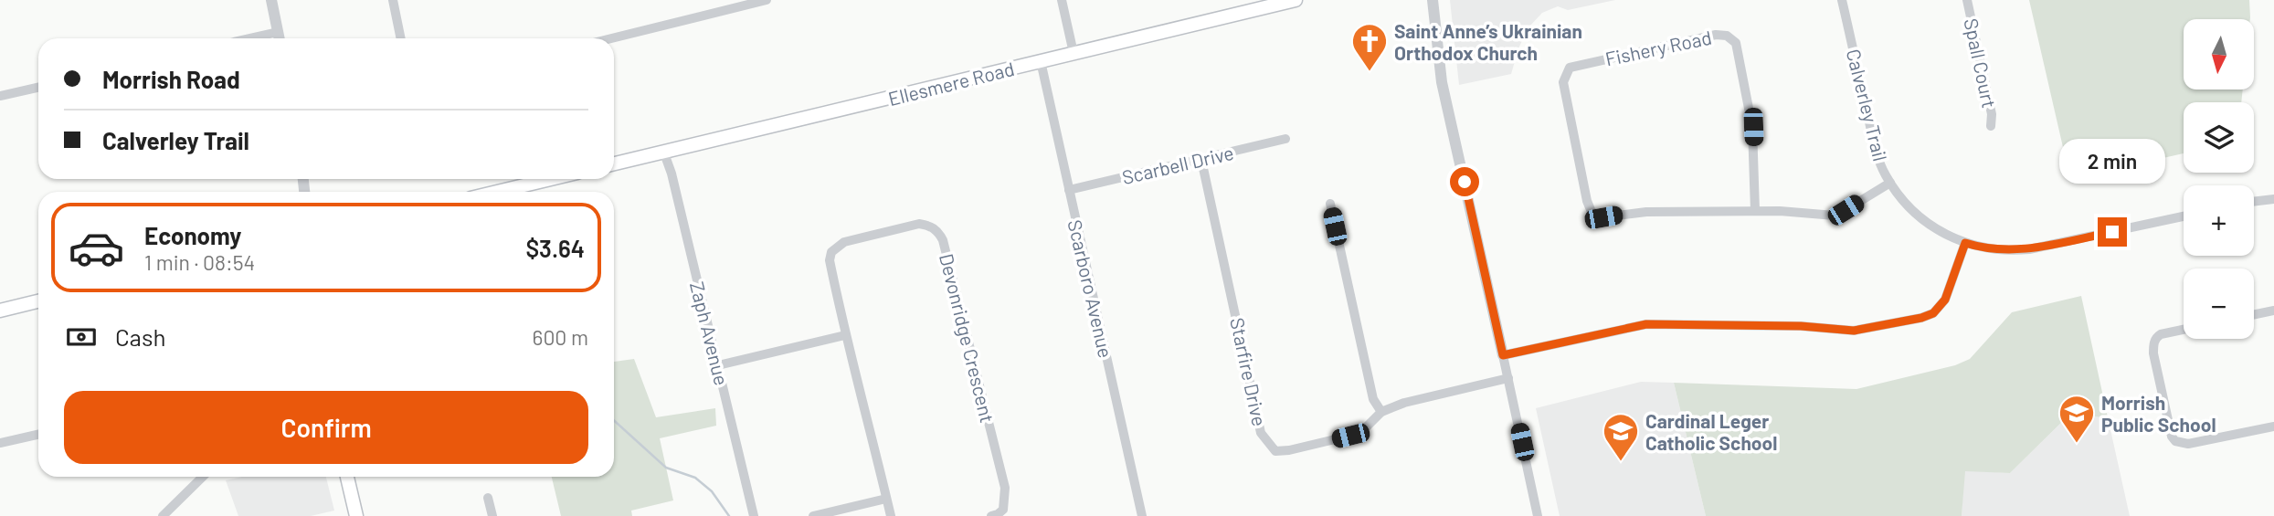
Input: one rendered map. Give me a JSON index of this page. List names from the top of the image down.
{
  "streets": {
    "main road": ["Ellesmere Road"],
    "street": [
      "Fishery Road",
      "Spall Court",
      "Calverley Trail",
      "Scarbell Drive",
      "Scarboro Avenue",
      "Zaph Avenue",
      "Devonridge Crescent",
      "Starfire Drive"
    ]
  },
  "crossings": [
    ["Fishery Road", "Calverley Trail"],
    ["Ellesmere Road", "Scarboro Avenue"],
    ["Ellesmere Road", "Zaph Avenue"],
    ["Scarbell Drive", "Scarboro Avenue"],
    ["Scarbell Drive", "Starfire Drive"]
  ],
  "places": {
    "church": ["Saint Anne’s Ukrainian Orthodox Church"],
    "school or university": ["Morrish Public School", "Cardinal Leger Catholic School"]
  },
  "north": "bottom",
  "page": {
    "map_buttons": ["+", "−"],
    "banner": ["Morrish Road", "Calverley Trail"],
    "bubble": "2 min",
    "list": [
      {
        "name": "Economy",
        "note": "1 min · 08:54",
        "value": "$3.64"
      }
    ],
    "pay": ["Cash", "600 m"],
    "buttons": "Confirm"
  }
}
